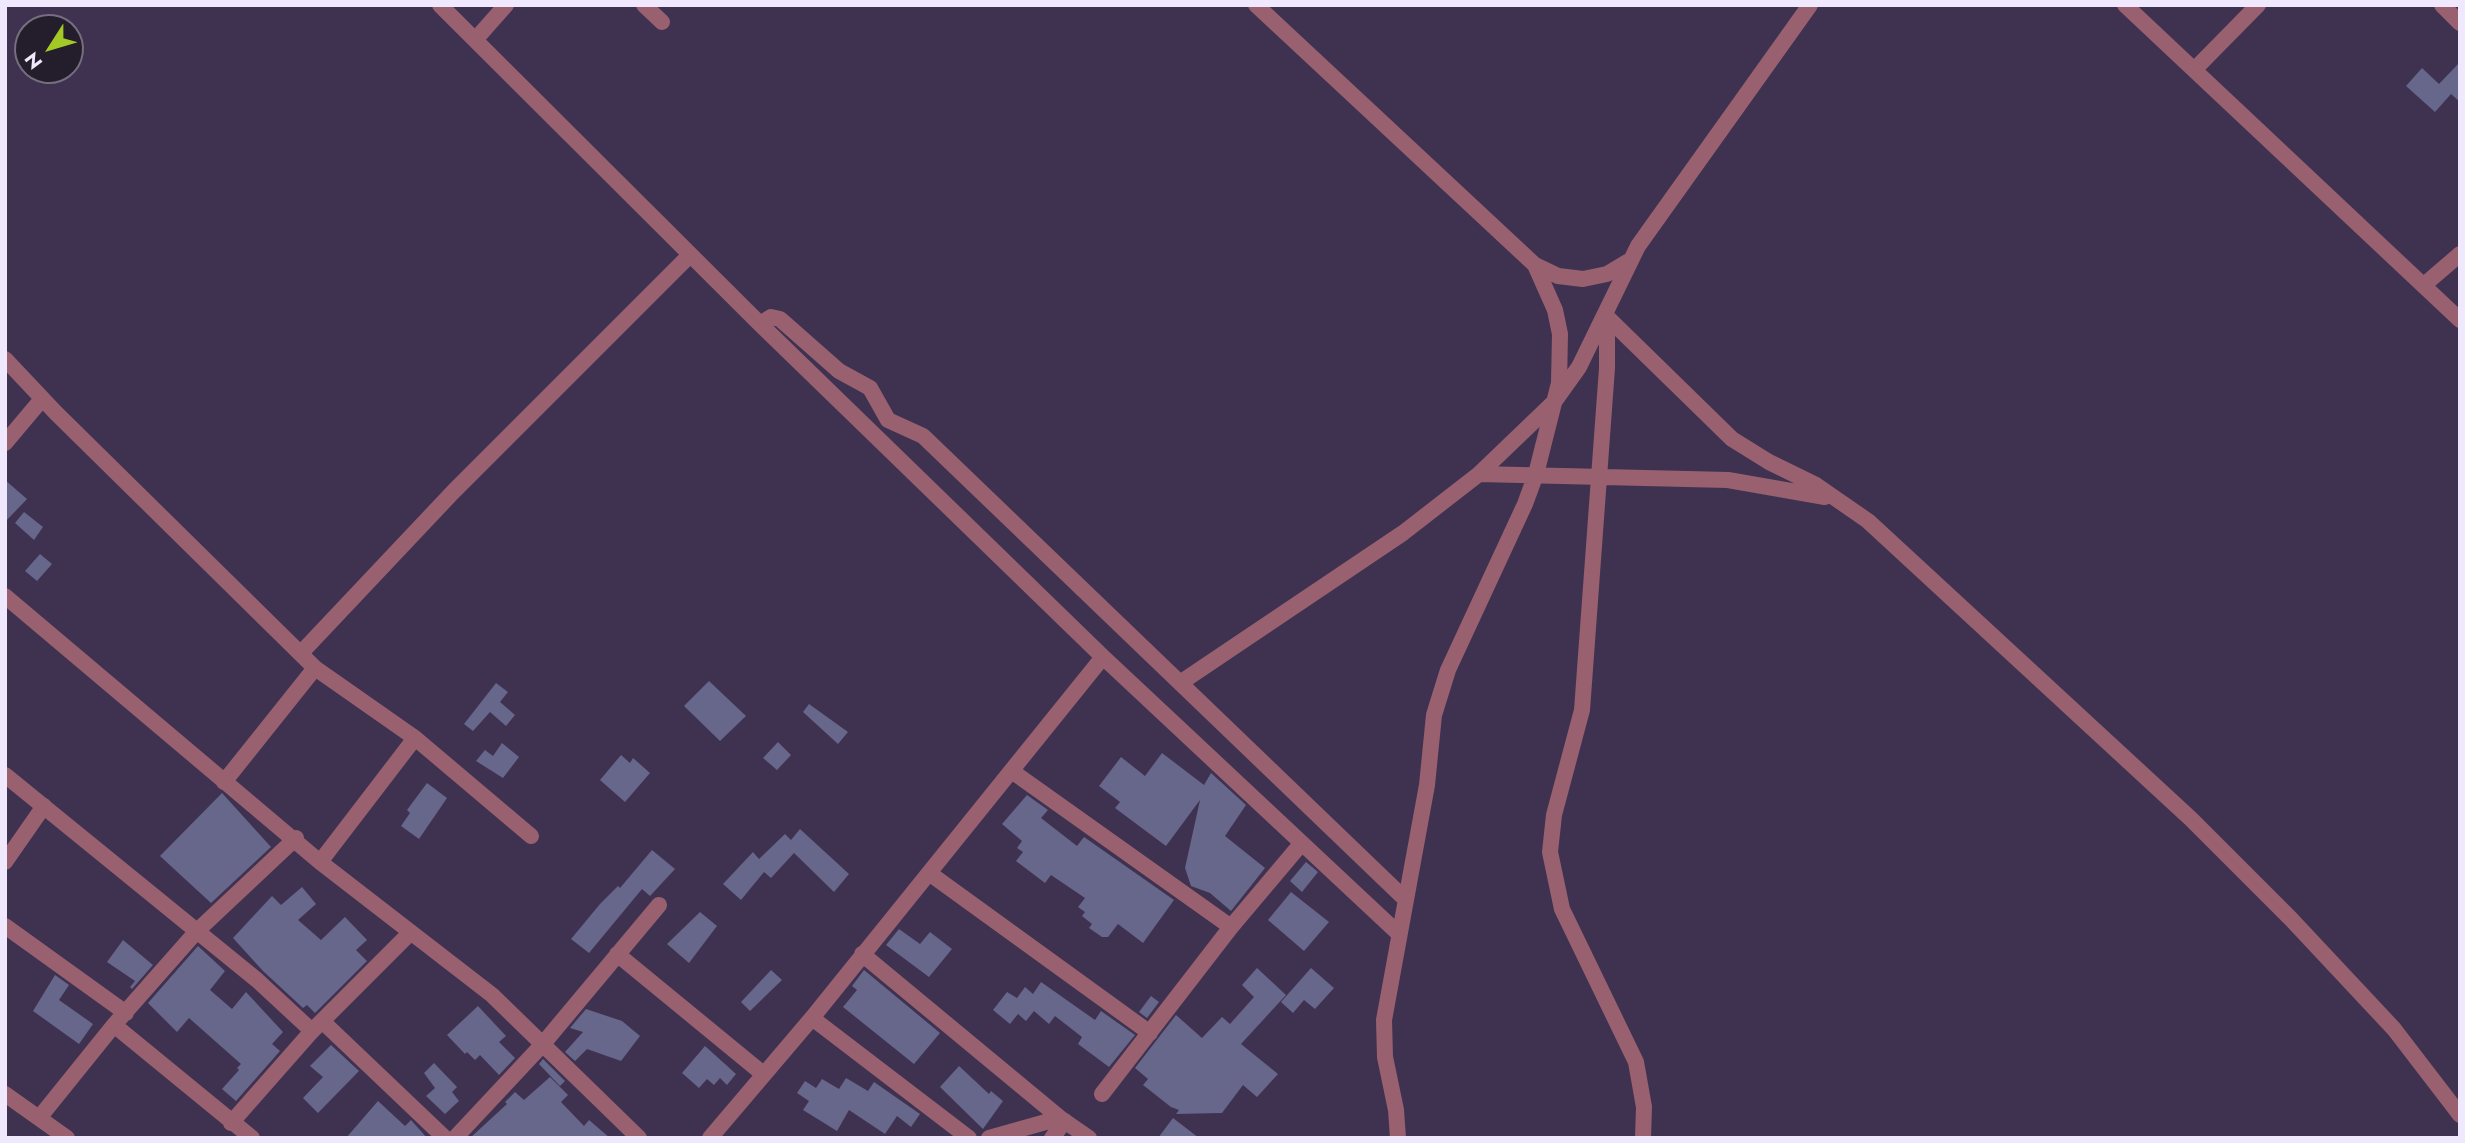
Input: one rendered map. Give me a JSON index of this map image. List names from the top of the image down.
{
  "north": "bottom left"
}
